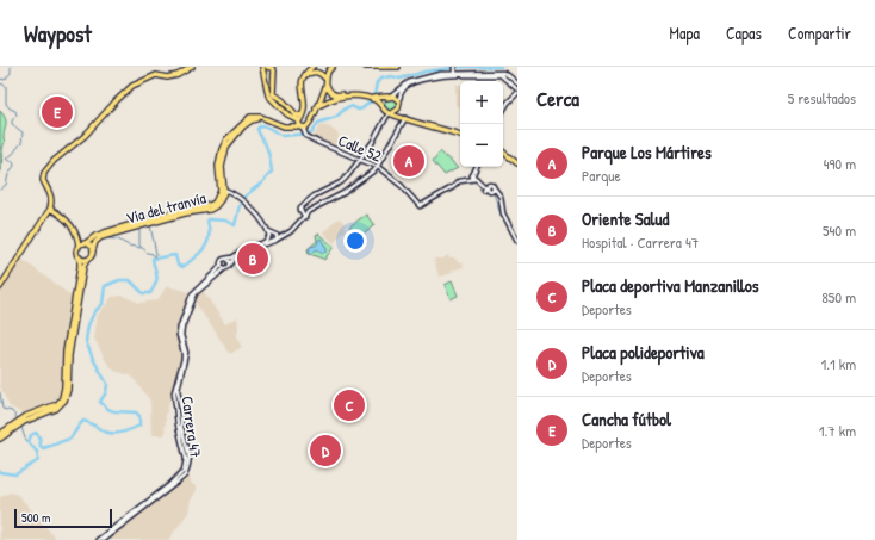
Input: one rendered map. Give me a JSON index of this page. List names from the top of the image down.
{
  "streets": {
    "main road": ["Vía del tranvía"],
    "street": ["Calle 52", "Carrera 47"]
  },
  "crossings": [
    ["Calle 52", "Vía del tranvía"]
  ],
  "scale_bar": "500 m",
  "page": {
    "header": "Waypost",
    "nav": ["Mapa", "Capas", "Compartir"],
    "heading": ["Cerca", "5 resultados"],
    "map_buttons": ["+", "−"],
    "pins": [
      "E",
      "A",
      "B",
      "C",
      "D"
    ],
    "list": [
      {
        "mark": "A",
        "name": "Parque Los Mártires",
        "note": "Parque",
        "value": "490 m"
      },
      {
        "mark": "B",
        "name": "Oriente Salud",
        "note": "Hospital · Carrera 47",
        "value": "540 m"
      },
      {
        "mark": "C",
        "name": "Placa deportiva Manzanillos",
        "note": "Deportes",
        "value": "850 m"
      },
      {
        "mark": "D",
        "name": "Placa polideportiva",
        "note": "Deportes",
        "value": "1.1 km"
      },
      {
        "mark": "E",
        "name": "Cancha fútbol",
        "note": "Deportes",
        "value": "1.7 km"
      }
    ],
    "scale": "500 m"
  }
}
